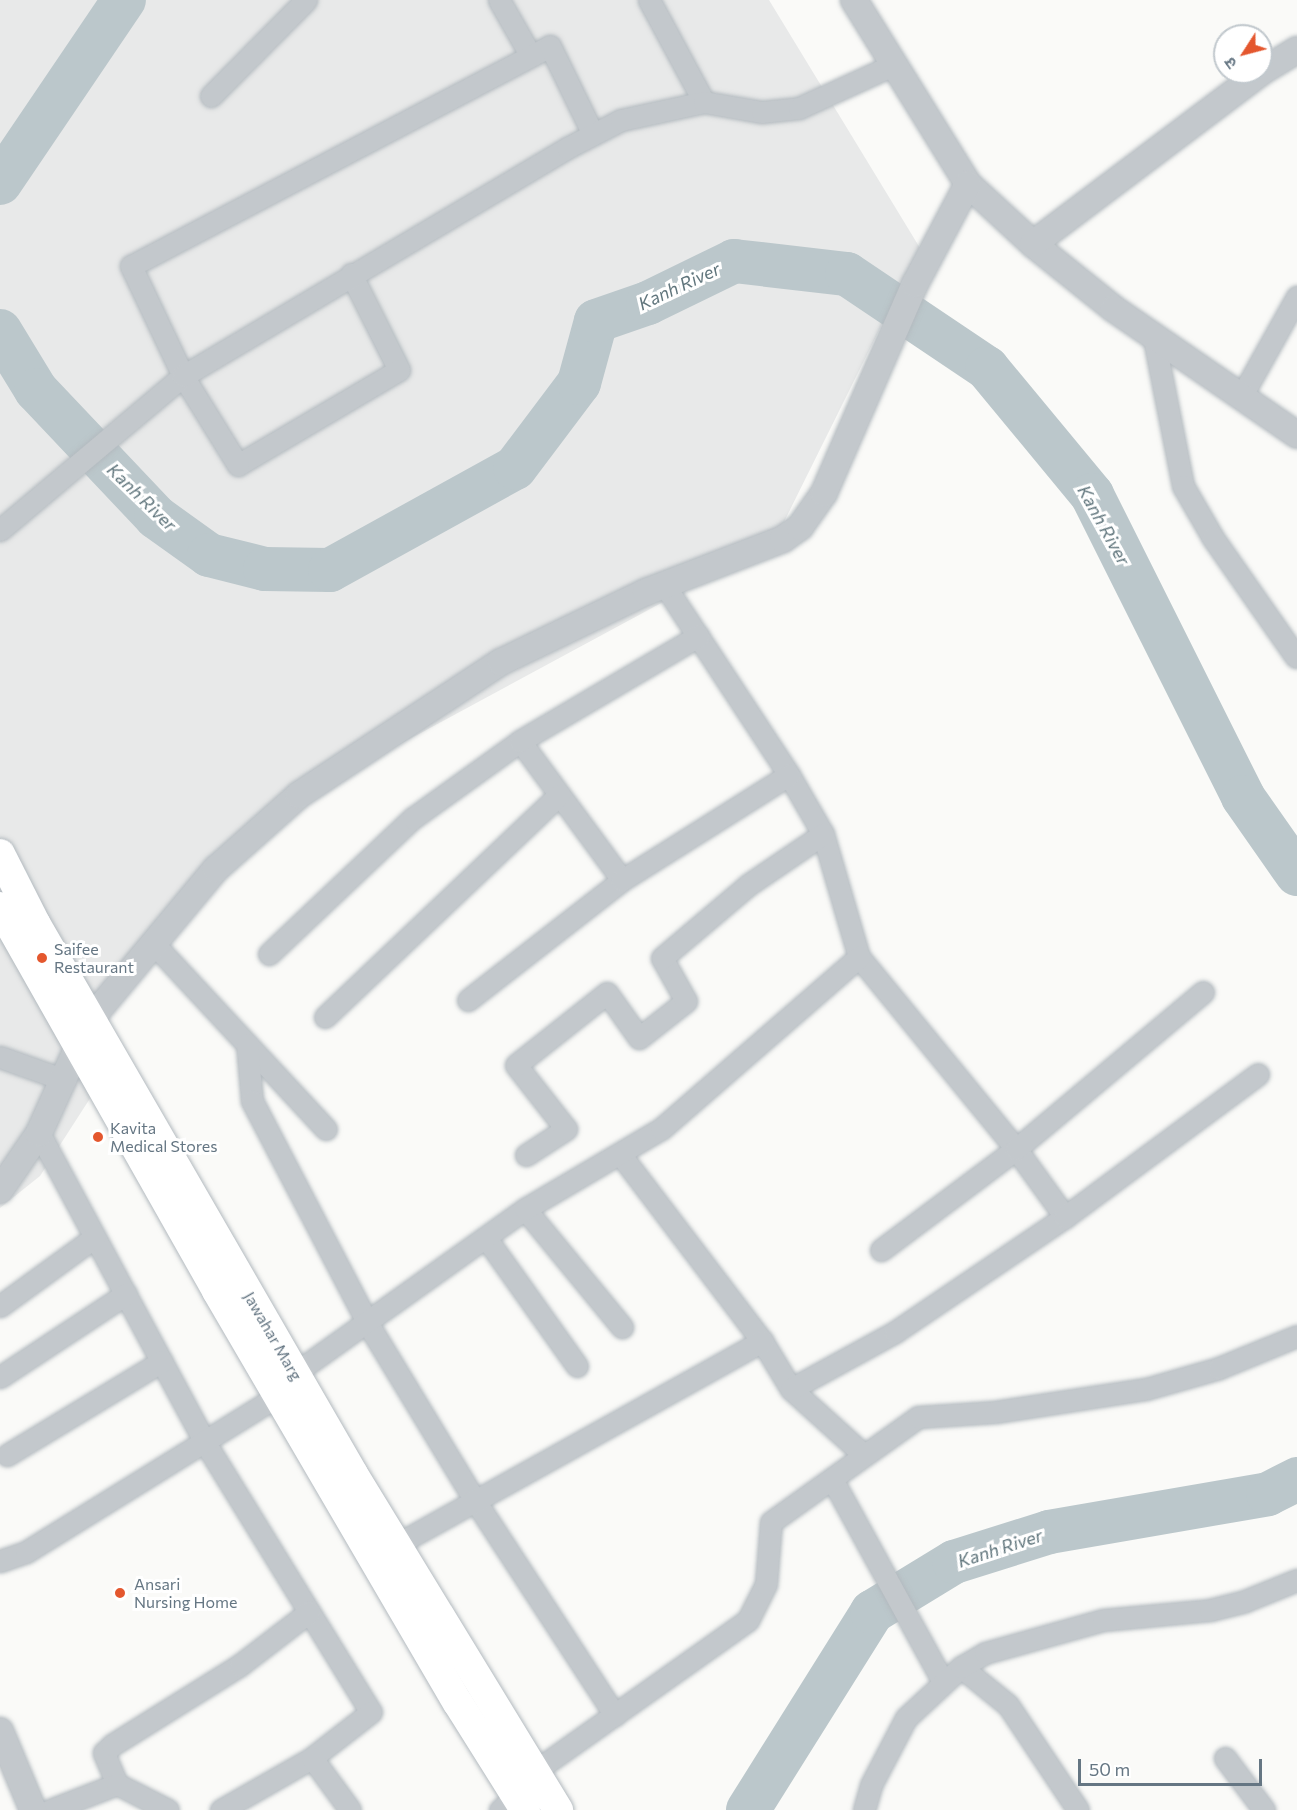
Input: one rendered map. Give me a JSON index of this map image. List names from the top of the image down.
{
  "streets": {
    "main road": ["Jawahar Marg"]
  },
  "water": ["Kanh River"],
  "places": ["Saifee Restaurant", "Kavita Medical Stores", "Ansari Nursing Home"],
  "scale_bar": "50 m",
  "north": "bottom left"
}
